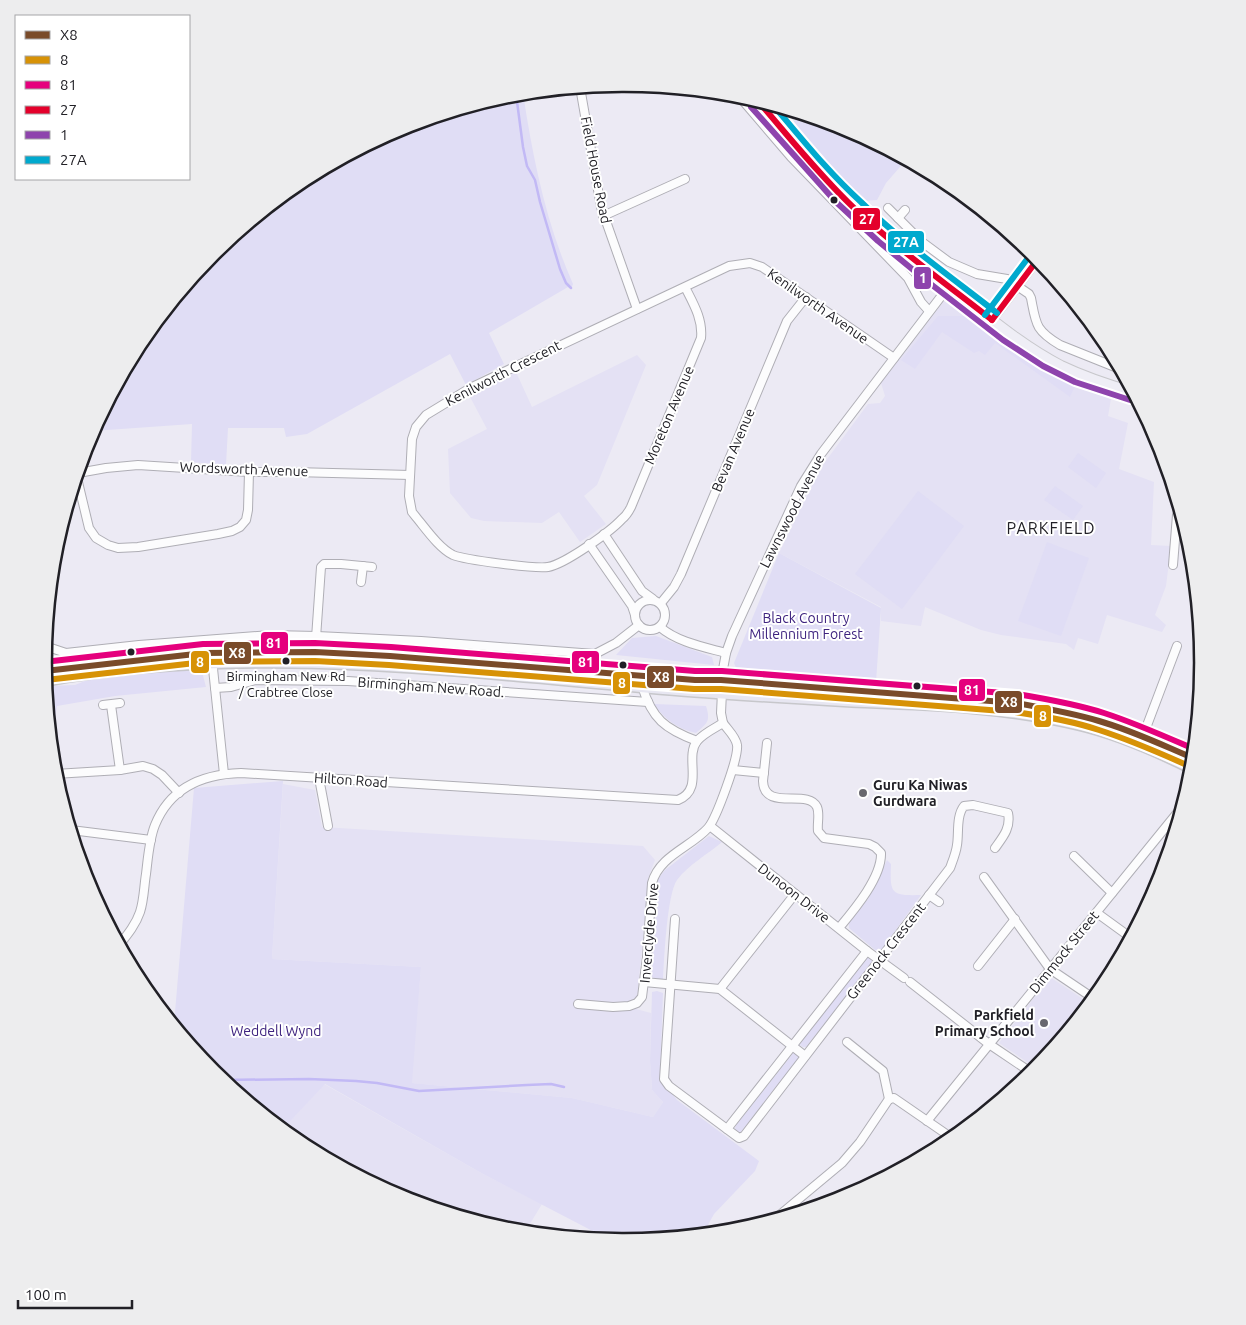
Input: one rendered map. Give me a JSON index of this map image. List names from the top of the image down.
{
  "streets": {
    "street": [
      "Field House Road",
      "Kenilworth Avenue",
      "Kenilworth Crescent",
      "Moreton Avenue",
      "Bevan Avenue",
      "Wordsworth Avenue",
      "Lawnswood Avenue",
      "Birmingham New Road.",
      "Hilton Road",
      "Dunoon Drive",
      "Inverclyde Drive",
      "Greenock Crescent",
      "Dimmock Street"
    ]
  },
  "crossings": [
    ["Field House Road", "Kenilworth Crescent"],
    ["Kenilworth Avenue", "Kenilworth Crescent"],
    ["Kenilworth Avenue", "Moreton Avenue"],
    ["Kenilworth Avenue", "Bevan Avenue"],
    ["Kenilworth Avenue", "Lawnswood Avenue"],
    ["Kenilworth Crescent", "Moreton Avenue"],
    ["Kenilworth Crescent", "Wordsworth Avenue"],
    ["Dunoon Drive", "Inverclyde Drive"],
    ["Dunoon Drive", "Greenock Crescent"],
    ["Dunoon Drive", "Dimmock Street"]
  ],
  "districts": ["PARKFIELD"],
  "parks": ["Black Country Millennium Forest", "Weddell Wynd"],
  "places": ["Birmingham New Rd / Crabtree Close", "Guru Ka Niwas Gurdwara", "Parkfield Primary School"],
  "lines": [
    "transit line 1",
    "transit line 27",
    "transit line 27A",
    "transit line 81",
    "transit line X8",
    "transit line 8"
  ],
  "legend": [
    "X8",
    "8",
    "81",
    "27",
    "1",
    "27A"
  ],
  "scale_bar": "100 m"
}
